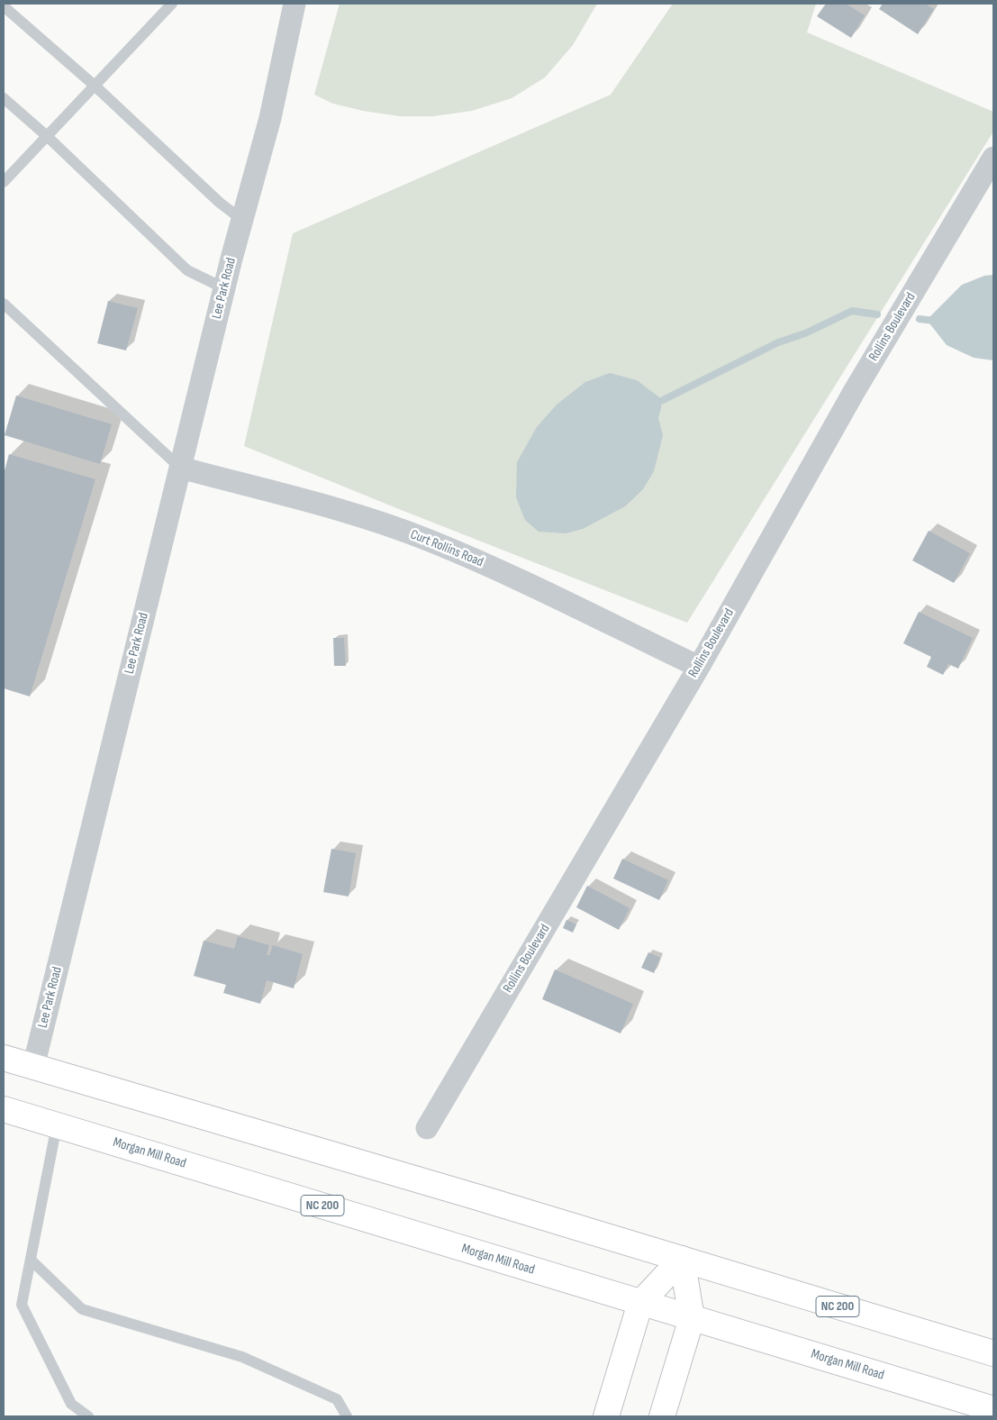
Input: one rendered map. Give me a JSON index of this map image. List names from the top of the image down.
{
  "streets": {
    "main road": ["Morgan Mill Road", "NC 200"],
    "street": ["Lee Park Road", "Rollins Boulevard", "Curt Rollins Road"]
  },
  "crossings": [
    ["Lee Park Road", "Curt Rollins Road"],
    ["Lee Park Road", "NC 200"],
    ["Rollins Boulevard", "Curt Rollins Road"]
  ]
}
